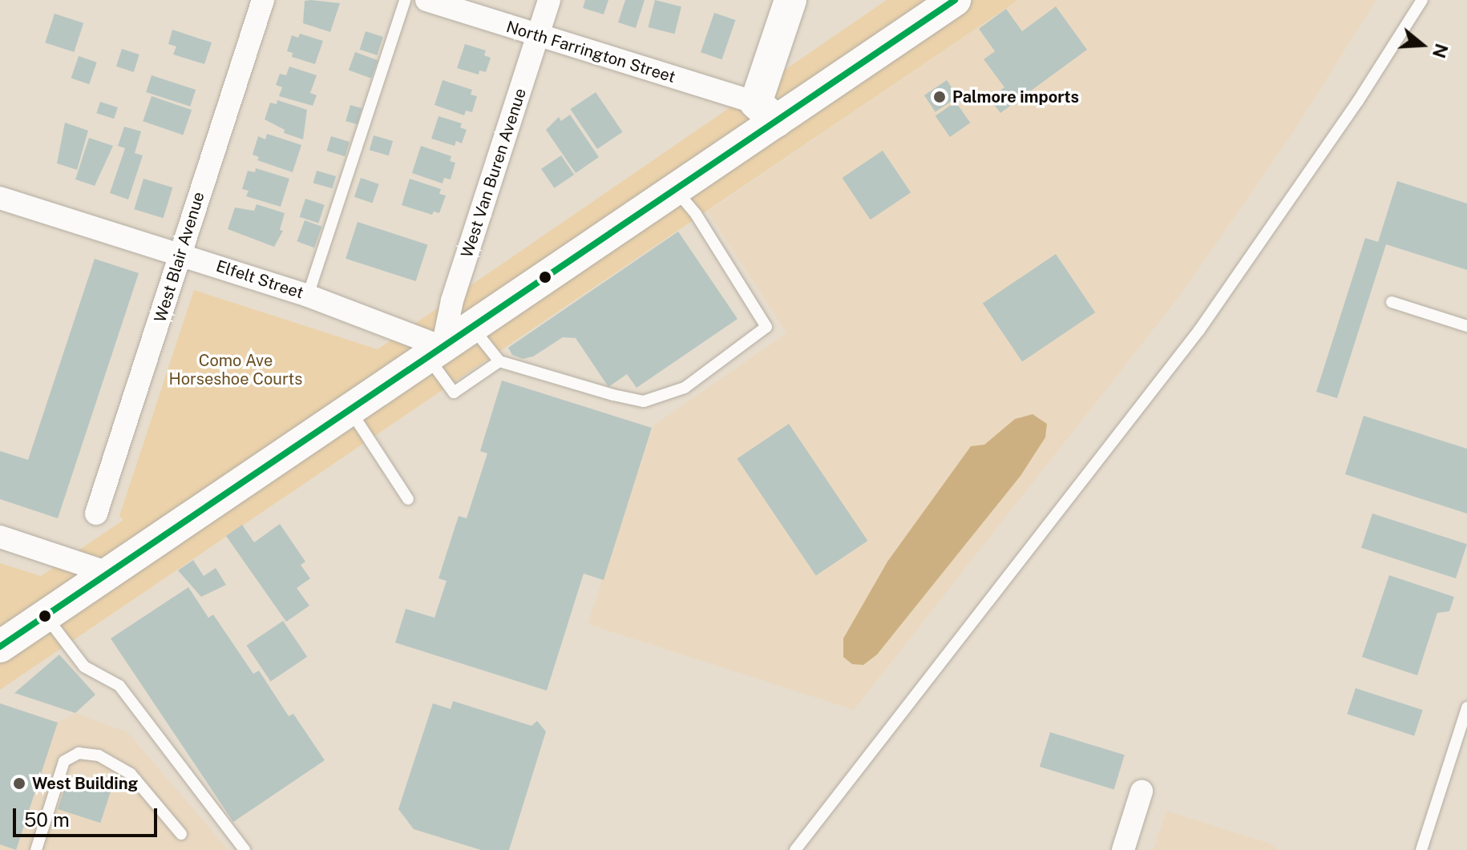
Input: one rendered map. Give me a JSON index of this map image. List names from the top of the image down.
{
  "streets": {
    "street": [
      "North Farrington Street",
      "West Van Buren Avenue",
      "West Blair Avenue",
      "Elfelt Street"
    ]
  },
  "crossings": [
    ["North Farrington Street", "West Van Buren Avenue"],
    ["West Van Buren Avenue", "Elfelt Street"],
    ["West Blair Avenue", "Elfelt Street"]
  ],
  "parks": ["Como Ave Horseshoe Courts"],
  "places": ["Palmore imports", "West Building"],
  "scale_bar": "50 m",
  "north": "right"
}
